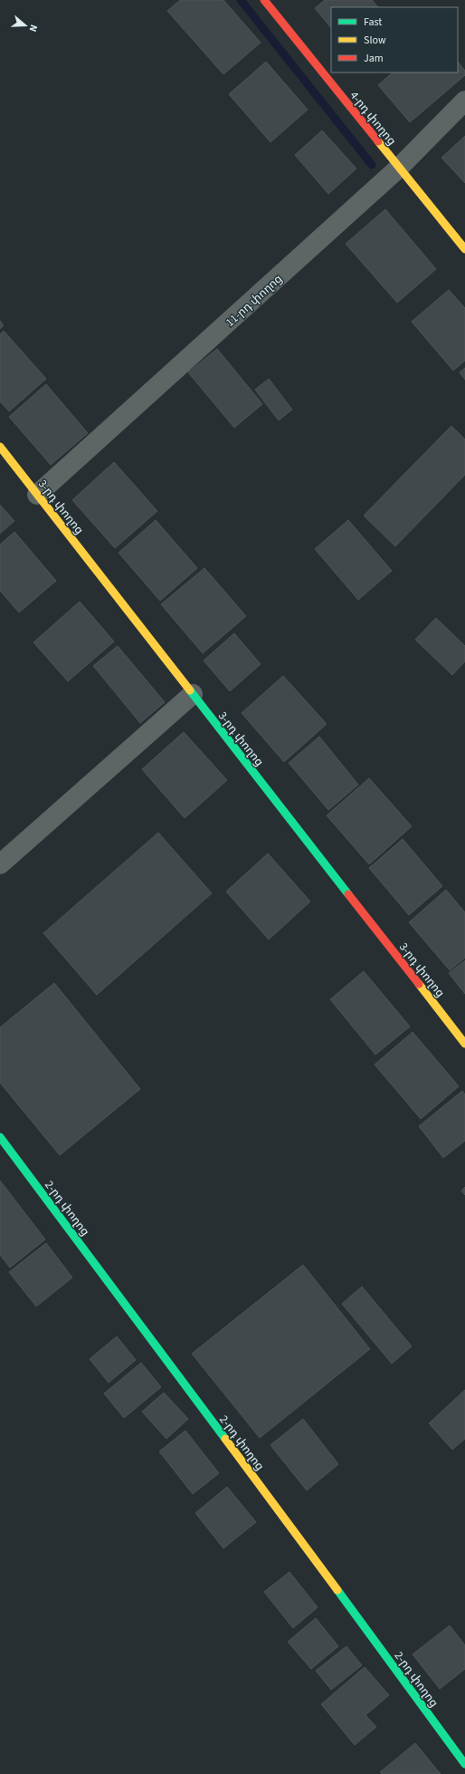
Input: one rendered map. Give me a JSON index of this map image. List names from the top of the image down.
{
  "streets": {
    "street": [
      "4-րդ փողոց",
      "11-րդ փողոց",
      "3-րդ փողոց",
      "2-րդ փողոց"
    ]
  },
  "crossings": [
    ["4-րդ փողոց", "11-րդ փողոց"],
    ["11-րդ փողոց", "3-րդ փողոց"]
  ],
  "legend": ["Fast", "Slow", "Jam"],
  "north": "right"
}
